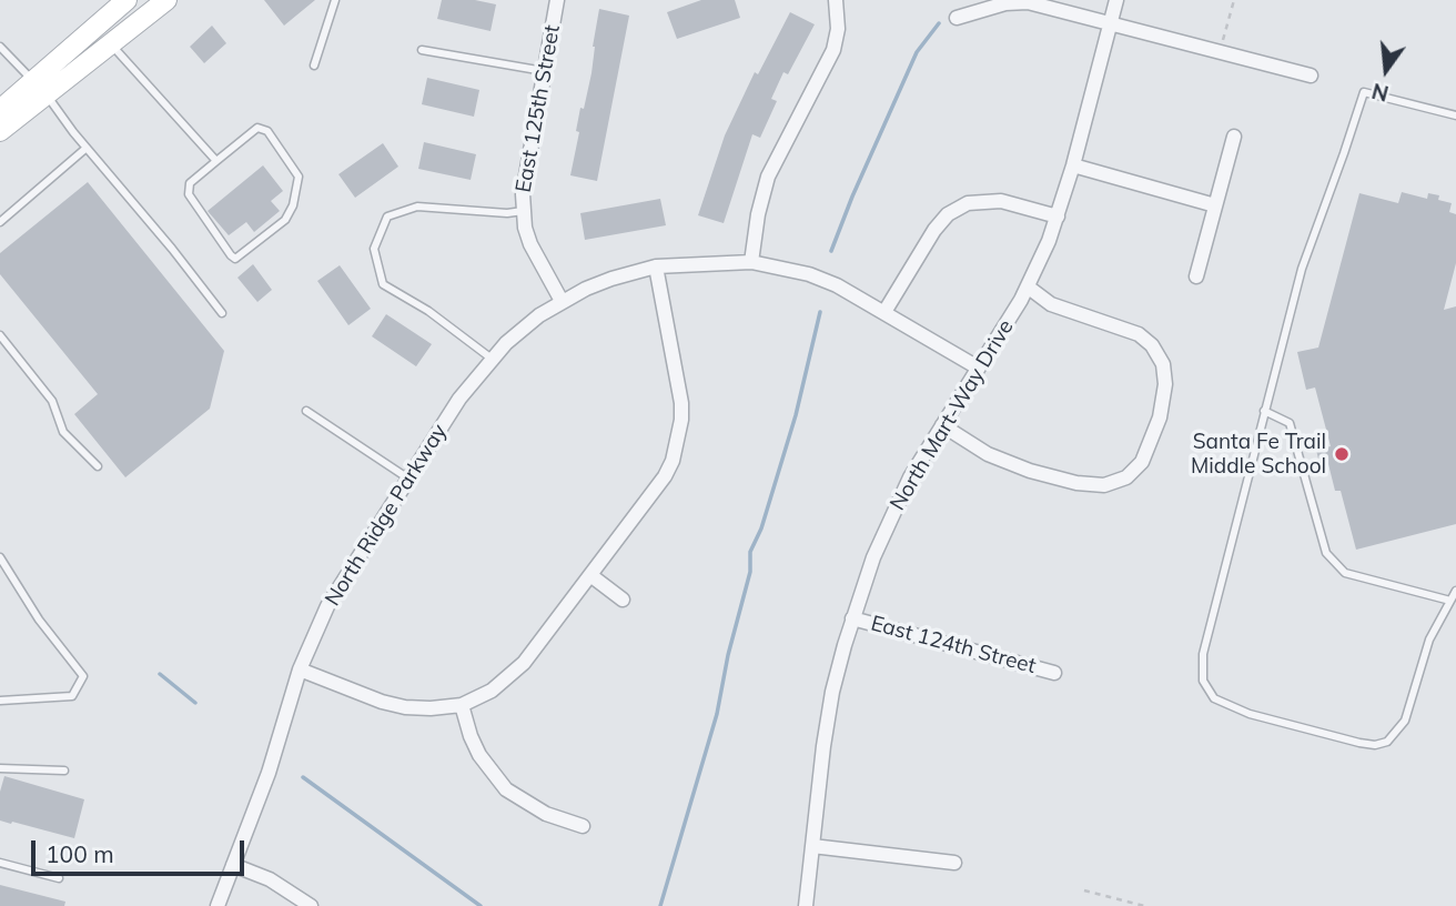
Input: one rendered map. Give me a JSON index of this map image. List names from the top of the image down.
{
  "streets": {
    "street": [
      "East 125th Street",
      "North Mart-Way Drive",
      "North Ridge Parkway",
      "East 124th Street"
    ]
  },
  "crossings": [
    ["East 125th Street", "North Ridge Parkway"],
    ["North Mart-Way Drive", "East 124th Street"]
  ],
  "places": ["Santa Fe Trail Middle School"],
  "scale_bar": "100 m",
  "north": "bottom"
}
